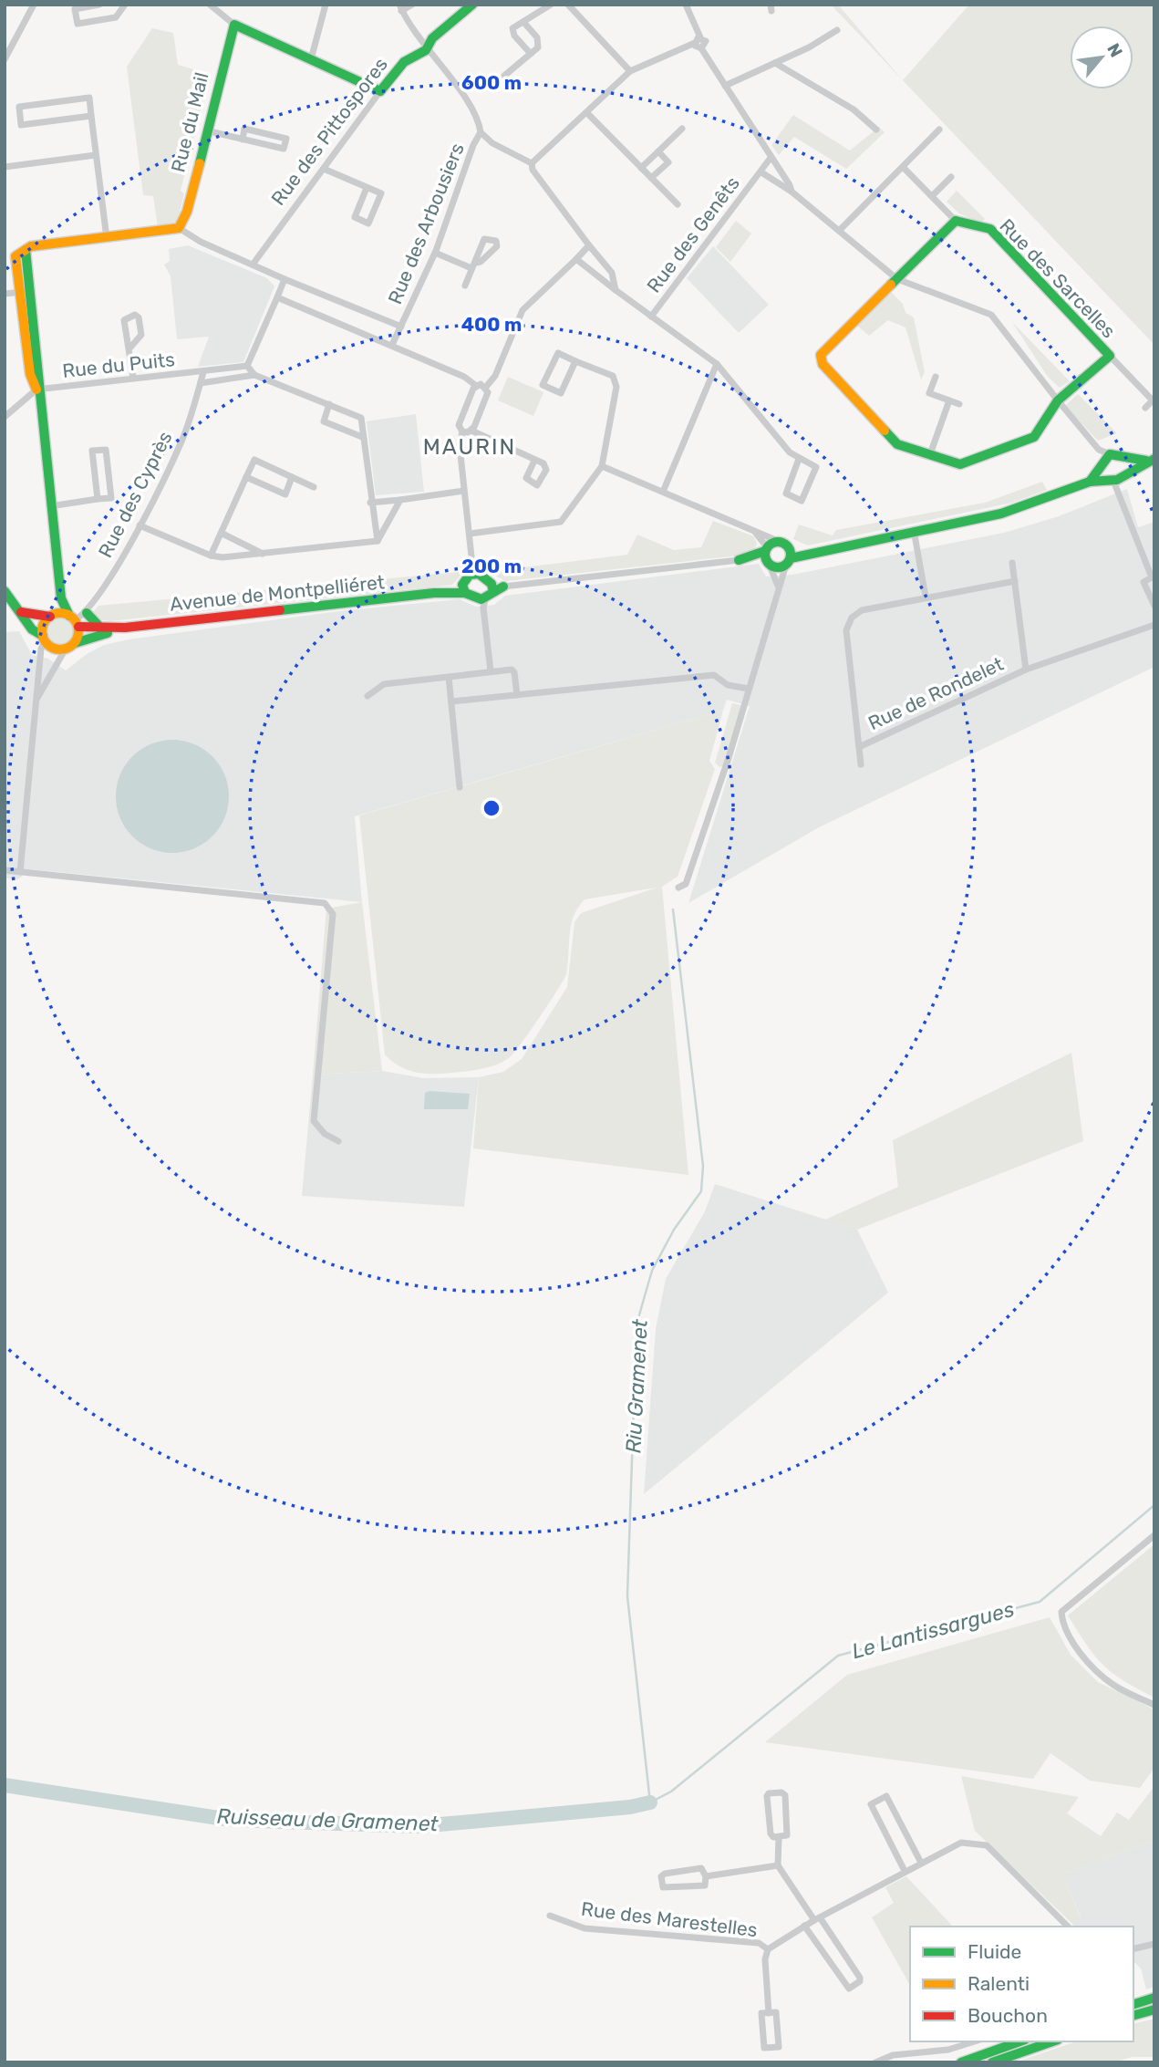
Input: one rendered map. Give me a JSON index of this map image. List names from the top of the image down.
{
  "streets": {
    "street": [
      "Rue du Mail",
      "Rue des Pittospores",
      "Rue des Arbousiers",
      "Rue des Genêts",
      "Rue des Sarcelles",
      "Rue du Puits",
      "Rue des Cyprès",
      "Avenue de Montpelliéret",
      "Rue de Rondelet",
      "Rue des Marestelles"
    ]
  },
  "crossings": [
    ["Rue du Puits", "Rue des Cyprès"],
    ["Rue des Cyprès", "Avenue de Montpelliéret"]
  ],
  "districts": ["MAURIN"],
  "water": ["Riu Gramenet", "Le Lantissargues", "Ruisseau de Gramenet"],
  "legend": ["Fluide", "Ralenti", "Bouchon"],
  "north": "top right",
  "rings": ["600 m", "400 m", "200 m"]
}
